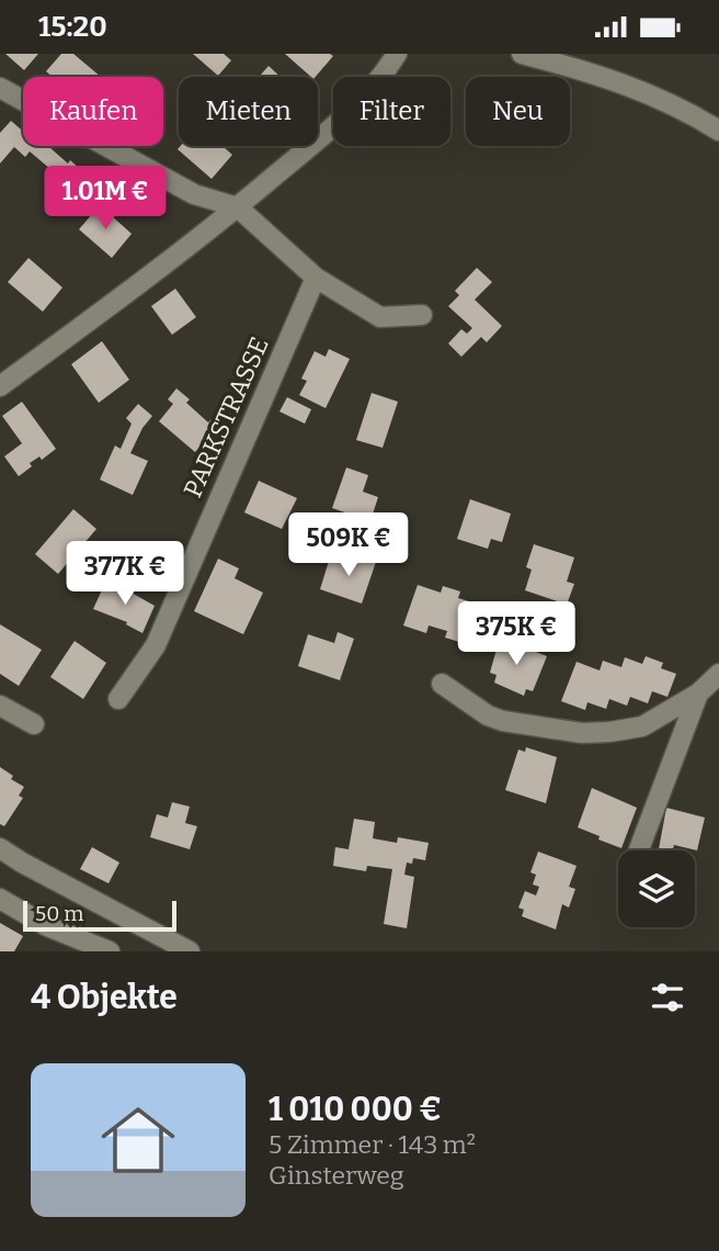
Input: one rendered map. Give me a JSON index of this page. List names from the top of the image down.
{
  "streets": {
    "street": ["PARKSTRASSE"]
  },
  "scale_bar": "50 m",
  "page": {
    "status": "15:20",
    "chip": [
      "Kaufen",
      "Mieten",
      "Filter",
      "Neu"
    ],
    "price": [
      "1.01M €",
      "509K €",
      "377K €",
      "375K €"
    ],
    "scale": "50 m",
    "heading": "4 Objekte",
    "list": [
      {
        "name": "1 010 000 €",
        "note": "5 Zimmer · 143 m² · Ginsterweg"
      }
    ]
  }
}
